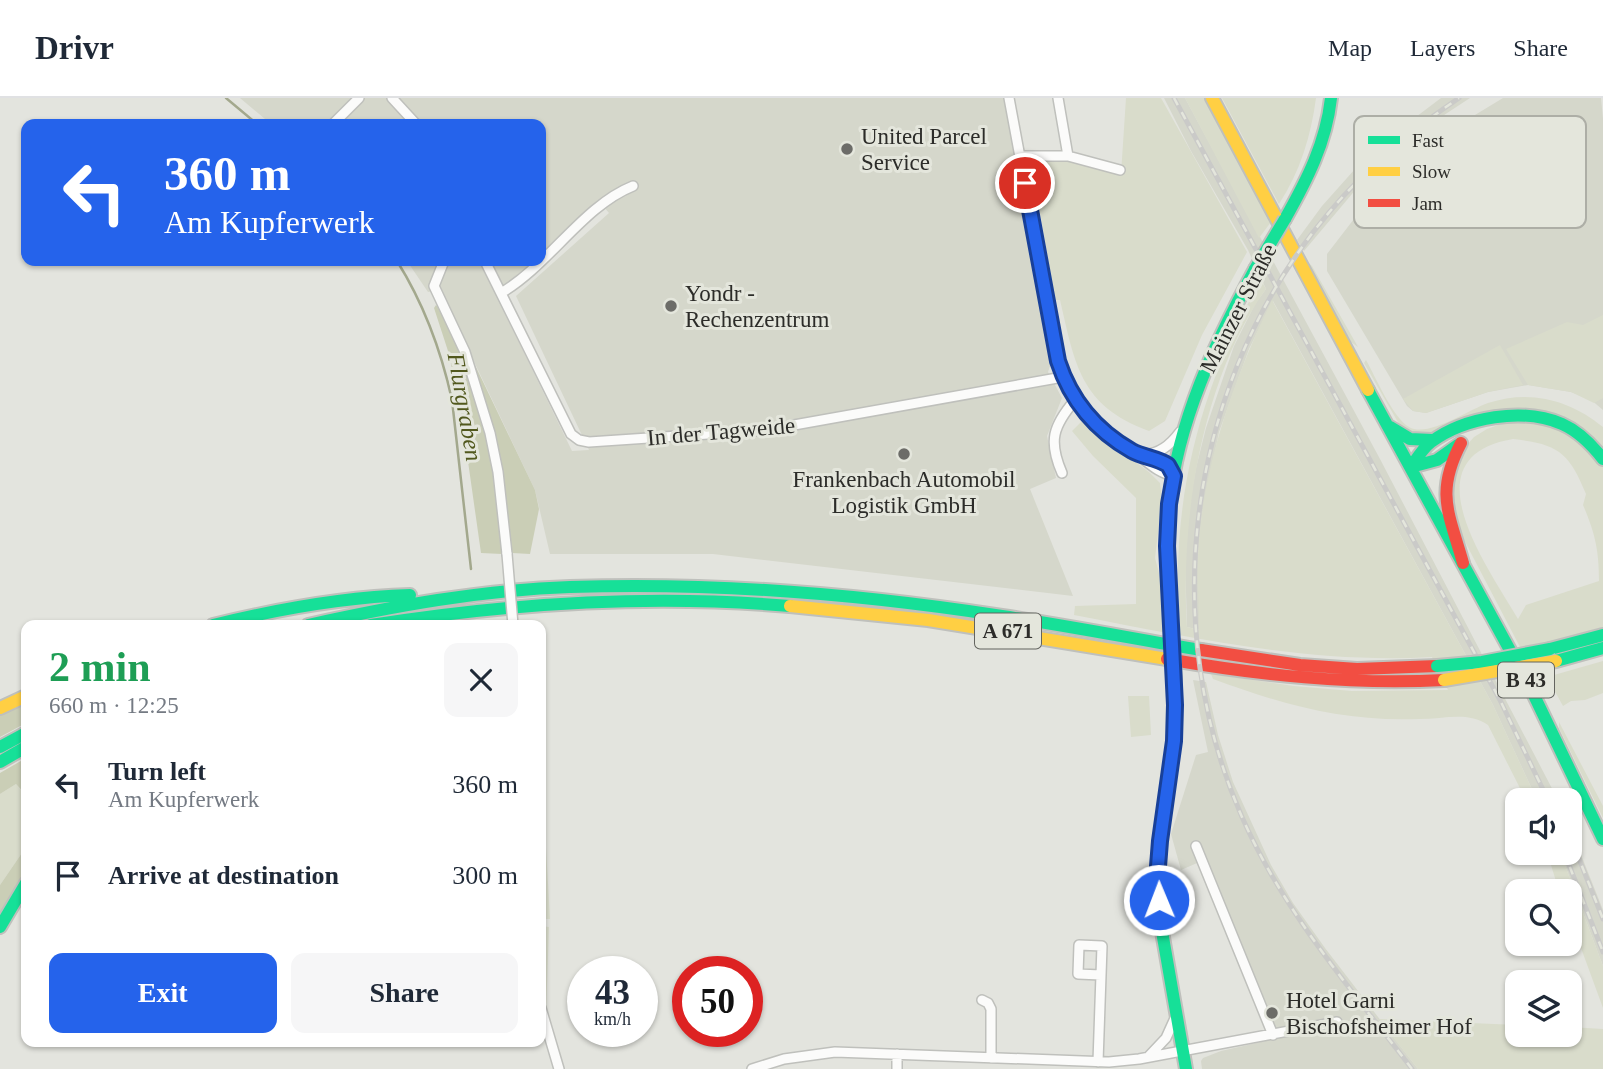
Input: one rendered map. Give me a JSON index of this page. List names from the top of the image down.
{
  "streets": {
    "main road": ["Mainzer Straße", "A 671", "B 43"],
    "street": ["In der Tagweide"]
  },
  "water": ["Flurgraben"],
  "places": [
    "United Parcel Service",
    "Yondr - Rechenzentrum",
    "Frankenbach Automobil Logistik GmbH",
    "Hotel Garni Bischofsheimer Hof"
  ],
  "legend": ["Fast", "Slow", "Jam"],
  "page": {
    "header": "Drivr",
    "nav": ["Map", "Layers", "Share"],
    "turn": ["360 m", "Am Kupferwerk"],
    "heading": ["2 min", "660 m · 12:25"],
    "list": [
      {
        "name": "Turn left",
        "note": "Am Kupferwerk",
        "value": "360 m"
      },
      {
        "name": "Arrive at destination",
        "value": "300 m"
      }
    ],
    "buttons": ["Exit", "Share"],
    "speed": "43 km/h",
    "limit": "50"
  }
}
